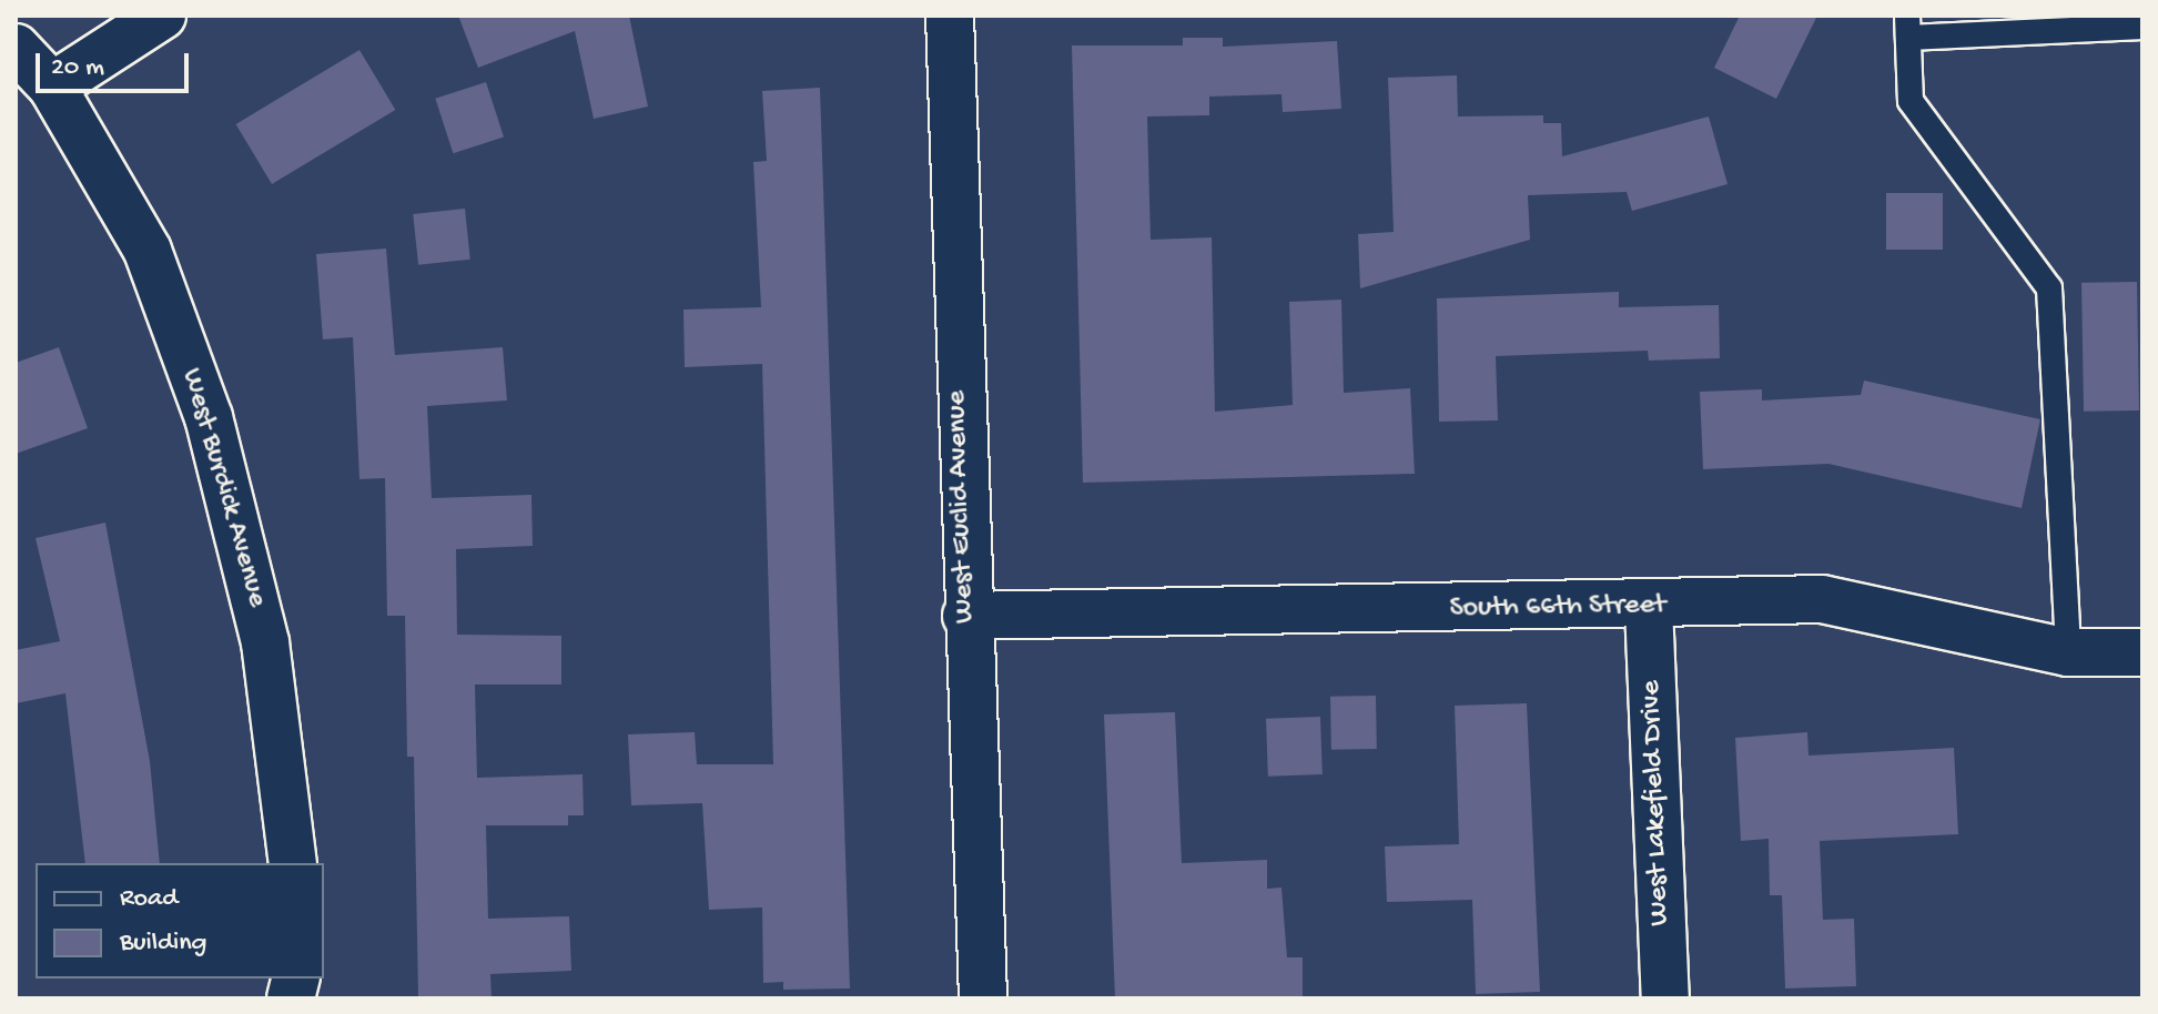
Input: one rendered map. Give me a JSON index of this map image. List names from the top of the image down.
{
  "streets": {
    "street": [
      "West Burdick Avenue",
      "West Euclid Avenue",
      "South 66th Street",
      "West Lakefield Drive"
    ]
  },
  "crossings": [
    ["West Euclid Avenue", "South 66th Street"],
    ["South 66th Street", "West Lakefield Drive"]
  ],
  "legend": ["Road", "Building"],
  "scale_bar": "20 m"
}
